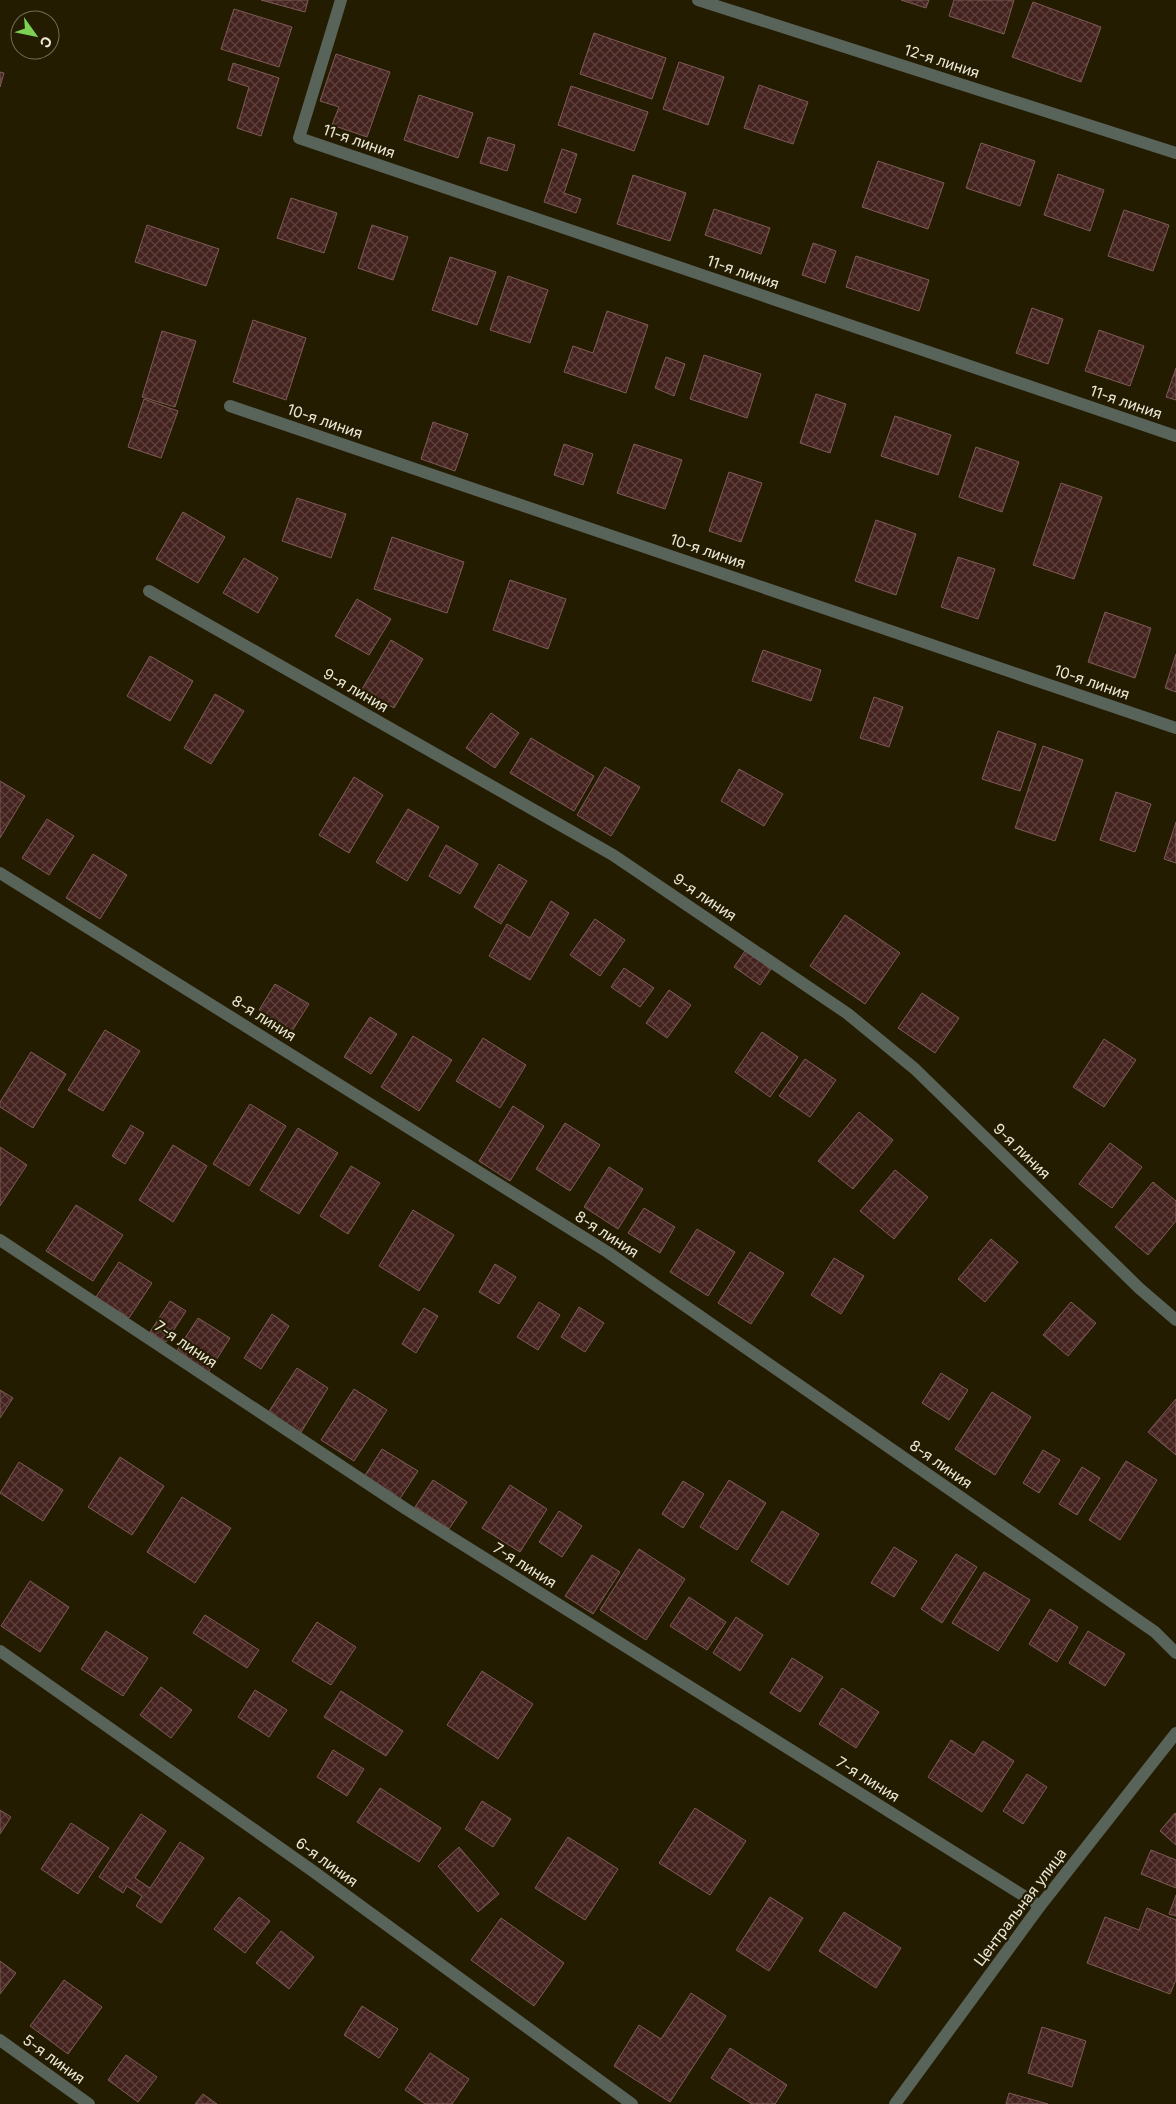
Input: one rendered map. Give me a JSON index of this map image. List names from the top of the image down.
{
  "streets": {
    "street": [
      "12-я линия",
      "11-я линия",
      "10-я линия",
      "9-я линия",
      "8-я линия",
      "7-я линия",
      "6-я линия",
      "Центральная улица",
      "5-я линия"
    ]
  },
  "crossings": [
    ["7-я линия", "Центральная улица"]
  ],
  "north": "bottom right"
}
